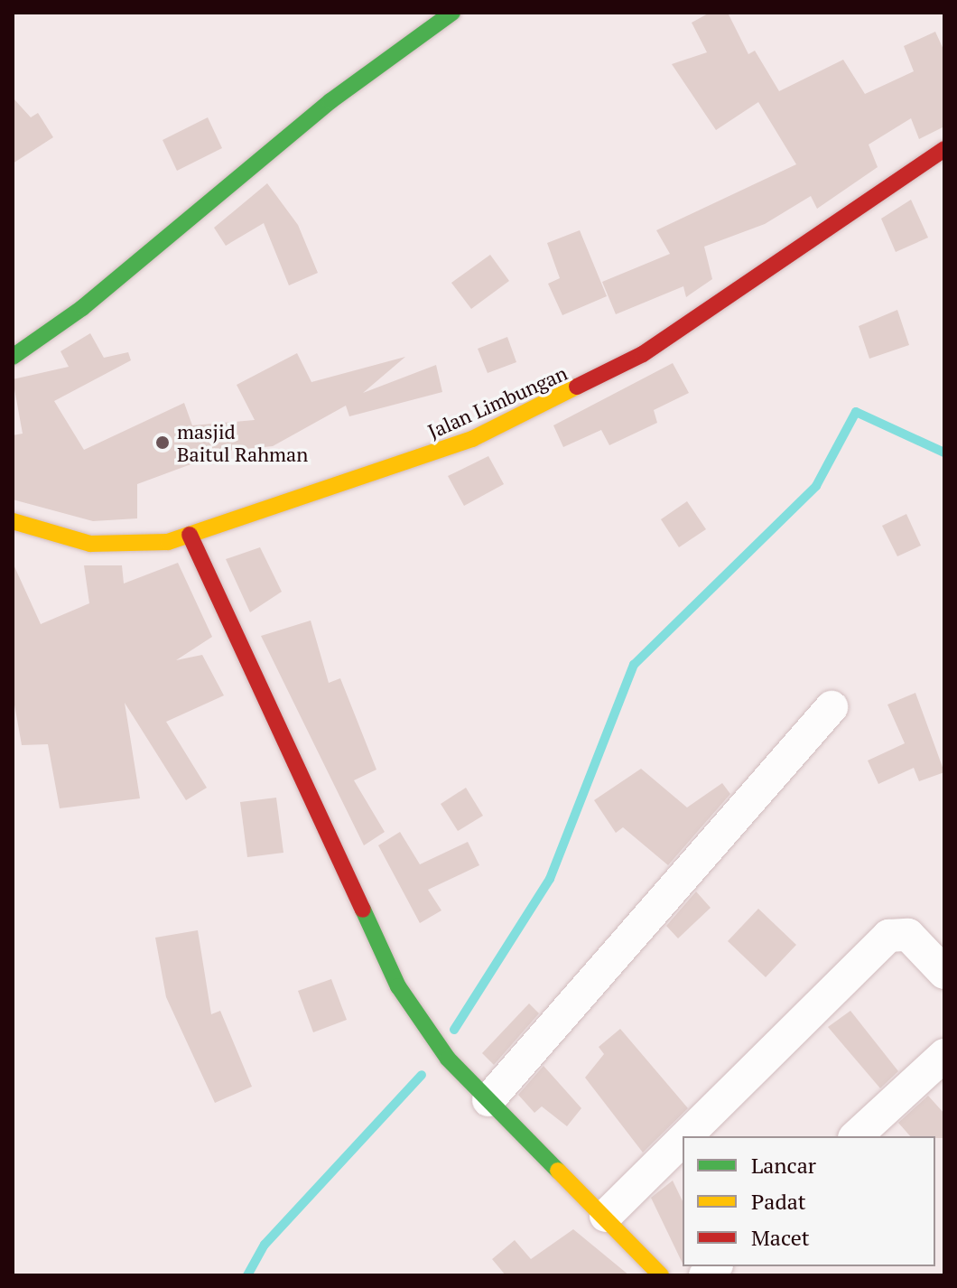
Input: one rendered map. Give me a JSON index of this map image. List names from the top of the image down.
{
  "streets": {
    "street": ["Jalan Limbungan"]
  },
  "places": ["masjid Baitul Rahman"],
  "legend": ["Lancar", "Padat", "Macet"]
}
